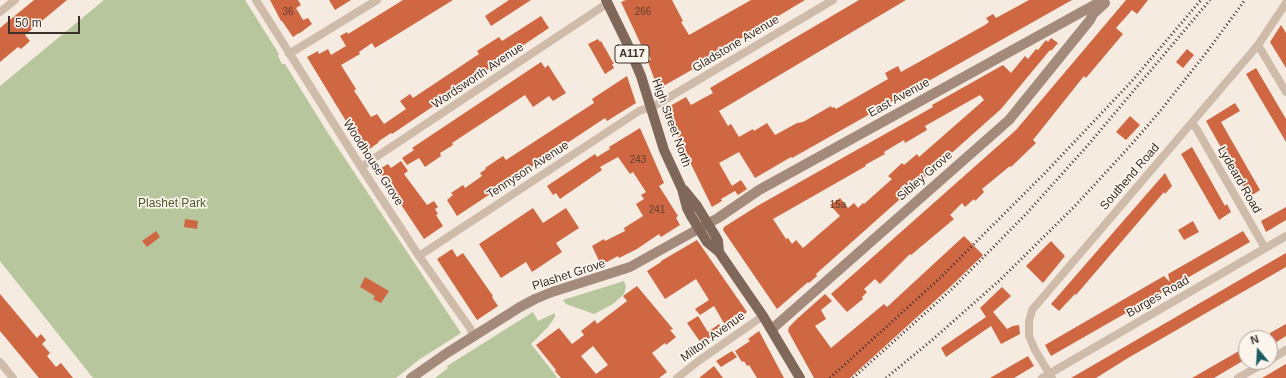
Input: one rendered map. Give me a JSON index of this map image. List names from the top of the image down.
{
  "streets": {
    "main road": [
      "A117",
      "East Avenue",
      "High Street North",
      "Sibley Grove",
      "Plashet Grove"
    ],
    "street": [
      "Gladstone Avenue",
      "Wordsworth Avenue",
      "Woodhouse Grove",
      "Tennyson Avenue",
      "Southend Road",
      "Lydeard Road",
      "Burges Road",
      "Milton Avenue"
    ]
  },
  "crossings": [
    ["Gladstone Avenue", "High Street North"],
    ["Gladstone Avenue", "Tennyson Avenue"],
    ["Wordsworth Avenue", "High Street North"],
    ["Wordsworth Avenue", "Woodhouse Grove"],
    ["East Avenue", "High Street North"],
    ["East Avenue", "Sibley Grove"],
    ["East Avenue", "Plashet Grove"],
    ["High Street North", "Tennyson Avenue"],
    ["High Street North", "Sibley Grove"],
    ["High Street North", "Plashet Grove"],
    ["High Street North", "Milton Avenue"],
    ["Woodhouse Grove", "Tennyson Avenue"],
    ["Woodhouse Grove", "Plashet Grove"],
    ["Southend Road", "Lydeard Road"],
    ["Southend Road", "Burges Road"],
    ["Lydeard Road", "Burges Road"]
  ],
  "parks": ["Plashet Park"],
  "house_numbers": [
    "36",
    "266",
    "243",
    "15a",
    "241"
  ],
  "scale_bar": "50 m",
  "north": "top"
}
